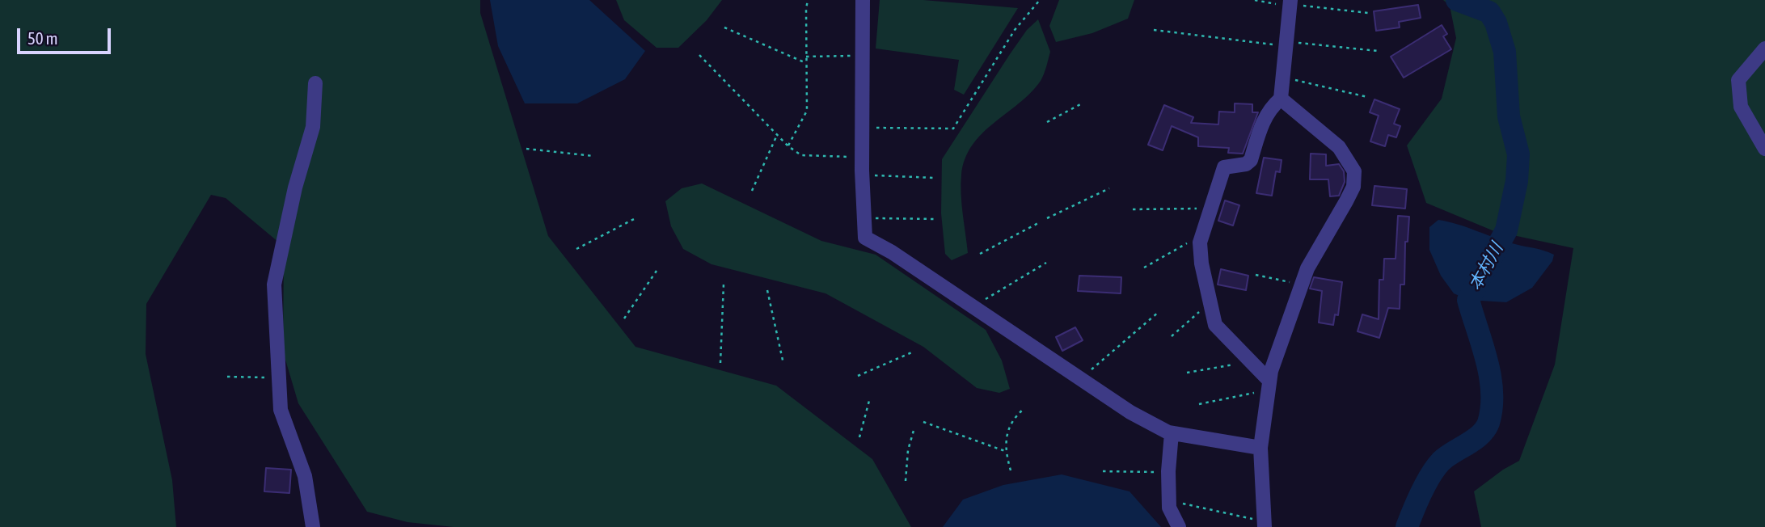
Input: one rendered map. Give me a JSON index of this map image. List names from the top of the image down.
{
  "water": ["本村川"],
  "scale_bar": "50 m"
}
